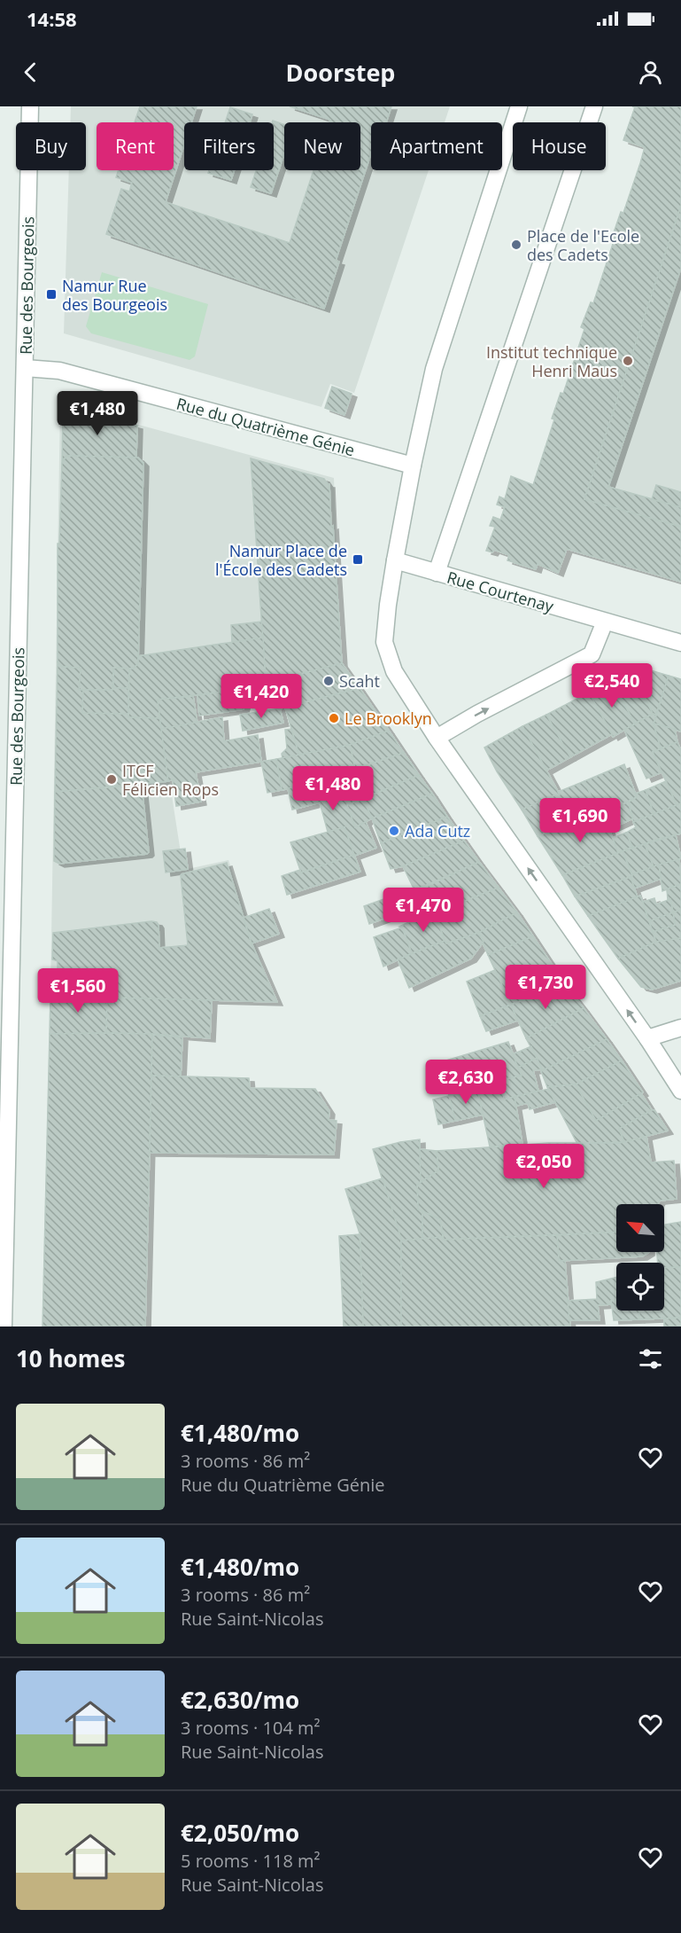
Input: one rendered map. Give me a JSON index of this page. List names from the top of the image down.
{
  "streets": {
    "street": ["Rue des Bourgeois", "Rue du Quatrième Génie", "Rue Courtenay"]
  },
  "crossings": [
    ["Rue des Bourgeois", "Rue du Quatrième Génie"]
  ],
  "places": {
    "other": [
      "Place de l'Ecole des Cadets",
      "Institut technique Henri Maus",
      "Scaht",
      "Le Brooklyn",
      "ITCF Félicien Rops",
      "Ada Cutz"
    ],
    "transit": ["Namur Rue des Bourgeois", "Namur Place de l'École des Cadets"]
  },
  "north": "top left",
  "page": {
    "status": "14:58",
    "header": "Doorstep",
    "chip": [
      "Buy",
      "Rent",
      "Filters",
      "New",
      "Apartment",
      "House"
    ],
    "price": [
      "€1,480",
      "€2,540",
      "€1,420",
      "€1,480",
      "€1,690",
      "€1,470",
      "€1,730",
      "€1,560",
      "€2,630",
      "€2,050"
    ],
    "heading": "10 homes",
    "list": [
      {
        "name": "€1,480/mo",
        "note": "3 rooms · 86 m² · Rue du Quatrième Génie"
      },
      {
        "name": "€1,480/mo",
        "note": "3 rooms · 86 m² · Rue Saint-Nicolas"
      },
      {
        "name": "€2,630/mo",
        "note": "3 rooms · 104 m² · Rue Saint-Nicolas"
      },
      {
        "name": "€2,050/mo",
        "note": "5 rooms · 118 m² · Rue Saint-Nicolas"
      }
    ]
  }
}
